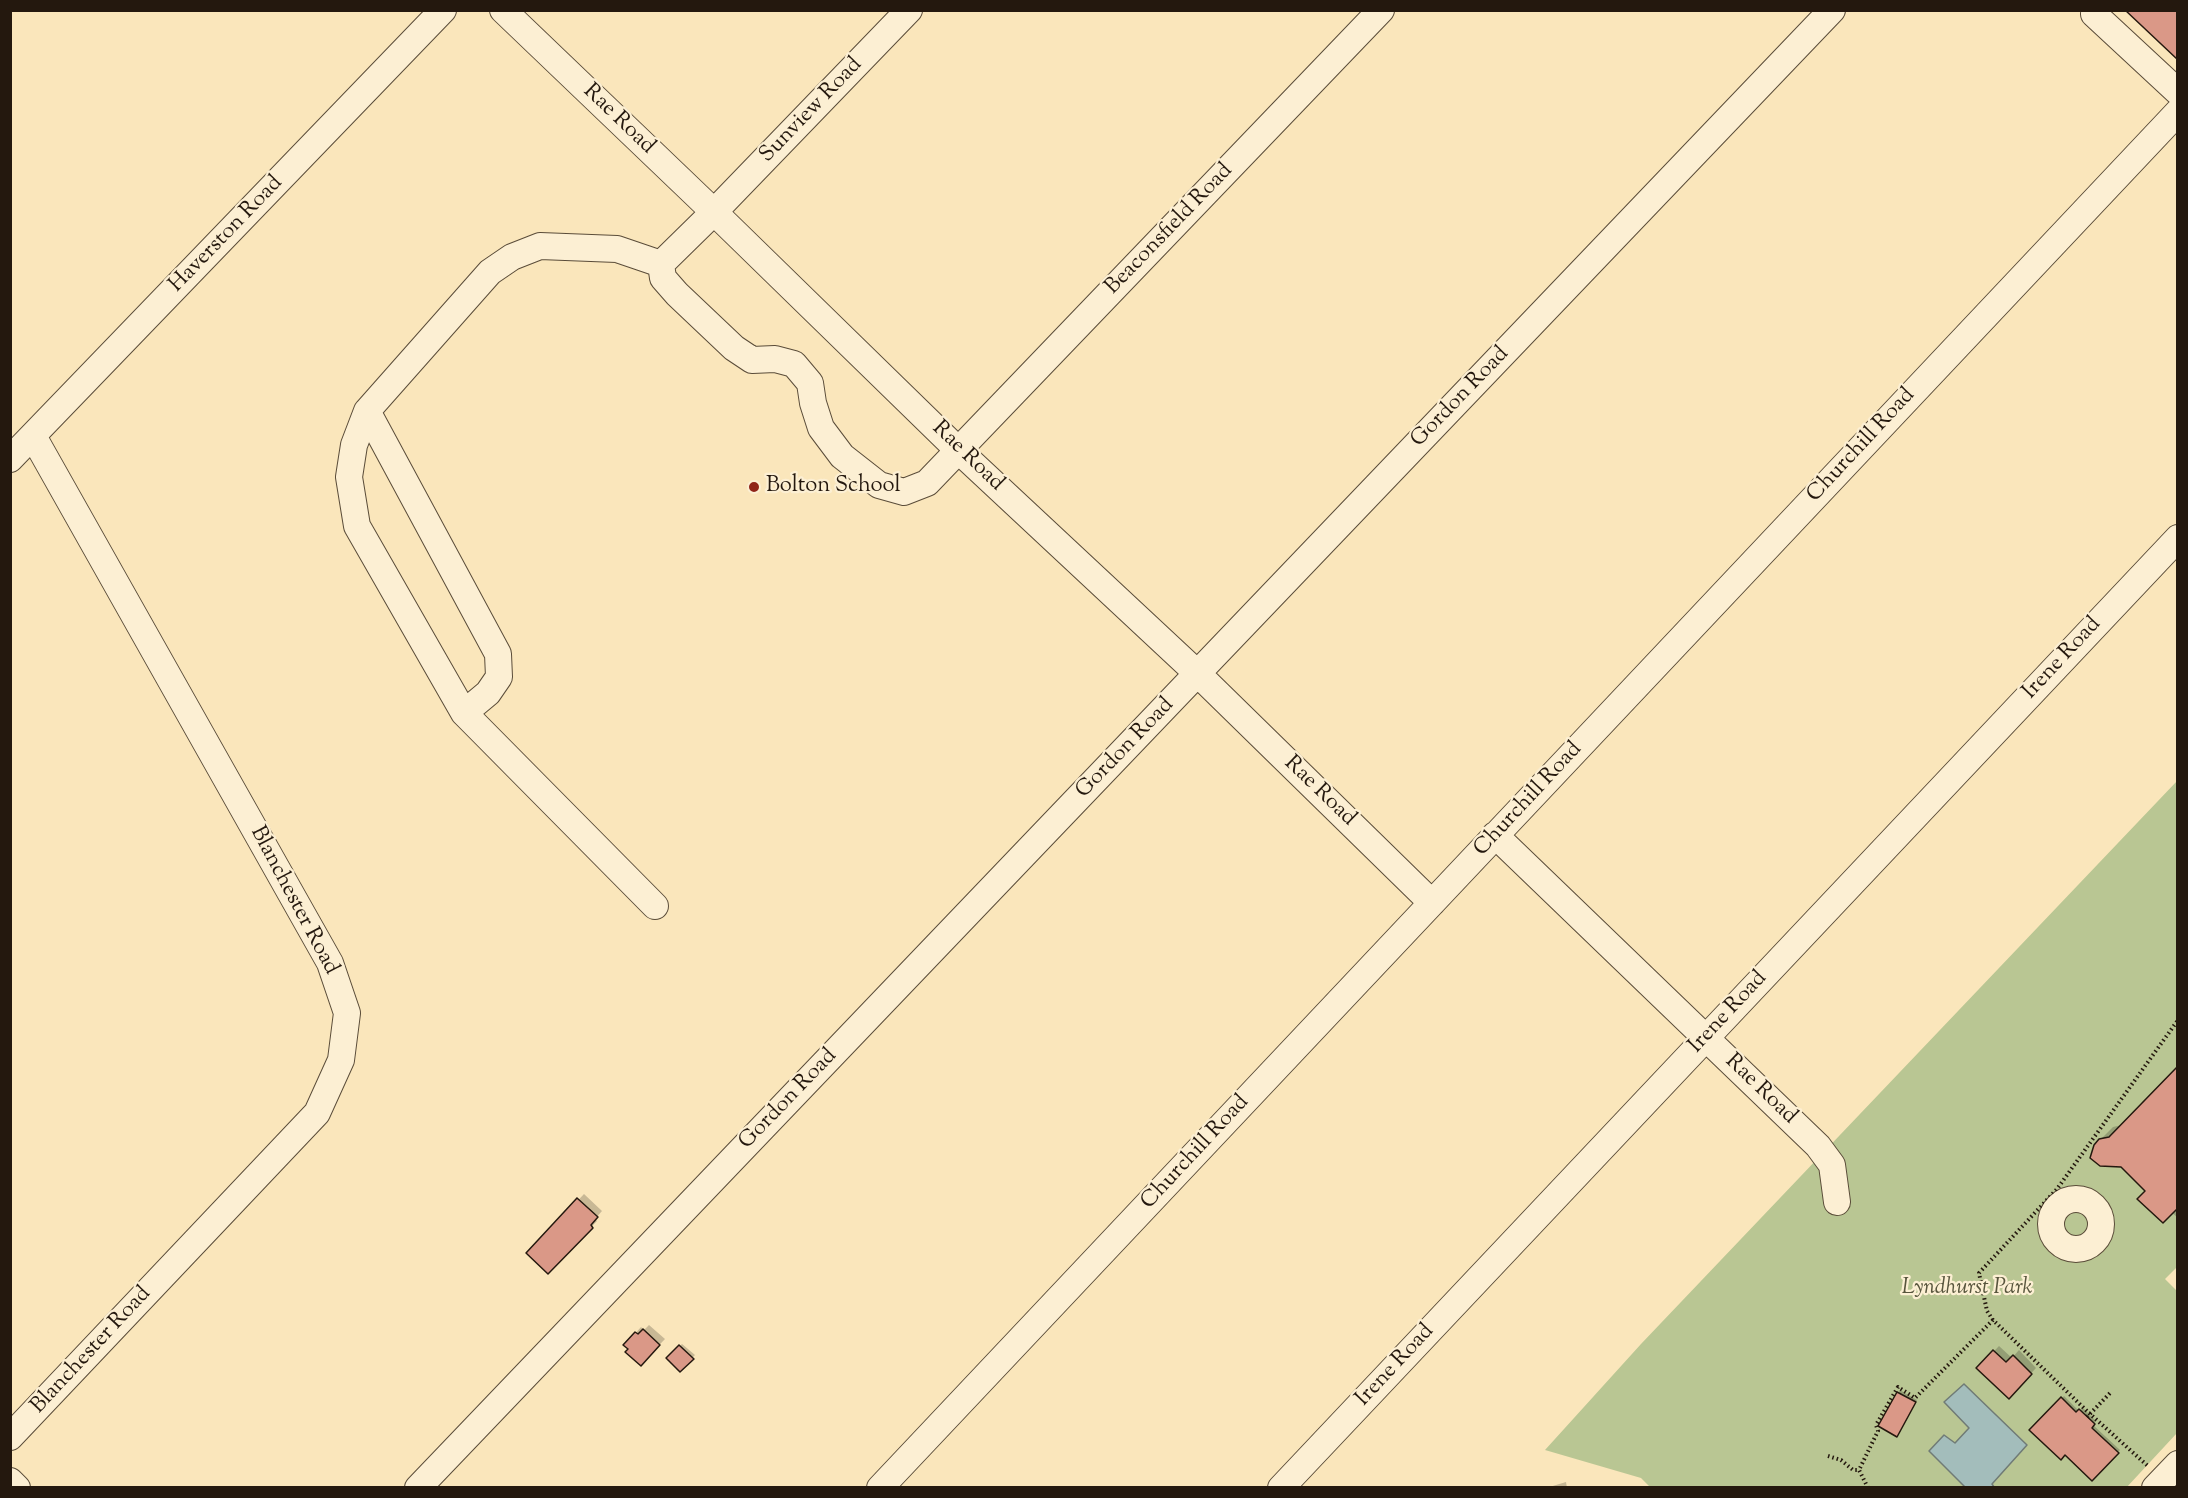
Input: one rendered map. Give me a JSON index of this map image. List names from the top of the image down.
{
  "streets": {
    "street": [
      "Sunview Road",
      "Rae Road",
      "Beaconsfield Road",
      "Haverston Road",
      "Gordon Road",
      "Churchill Road",
      "Irene Road",
      "Blanchester Road"
    ]
  },
  "crossings": [
    ["Sunview Road", "Rae Road"],
    ["Sunview Road", "Beaconsfield Road"],
    ["Rae Road", "Beaconsfield Road"],
    ["Rae Road", "Gordon Road"],
    ["Rae Road", "Churchill Road"],
    ["Rae Road", "Irene Road"],
    ["Haverston Road", "Blanchester Road"]
  ],
  "parks": ["Lyndhurst Park"],
  "places": ["Bolton School"]
}
